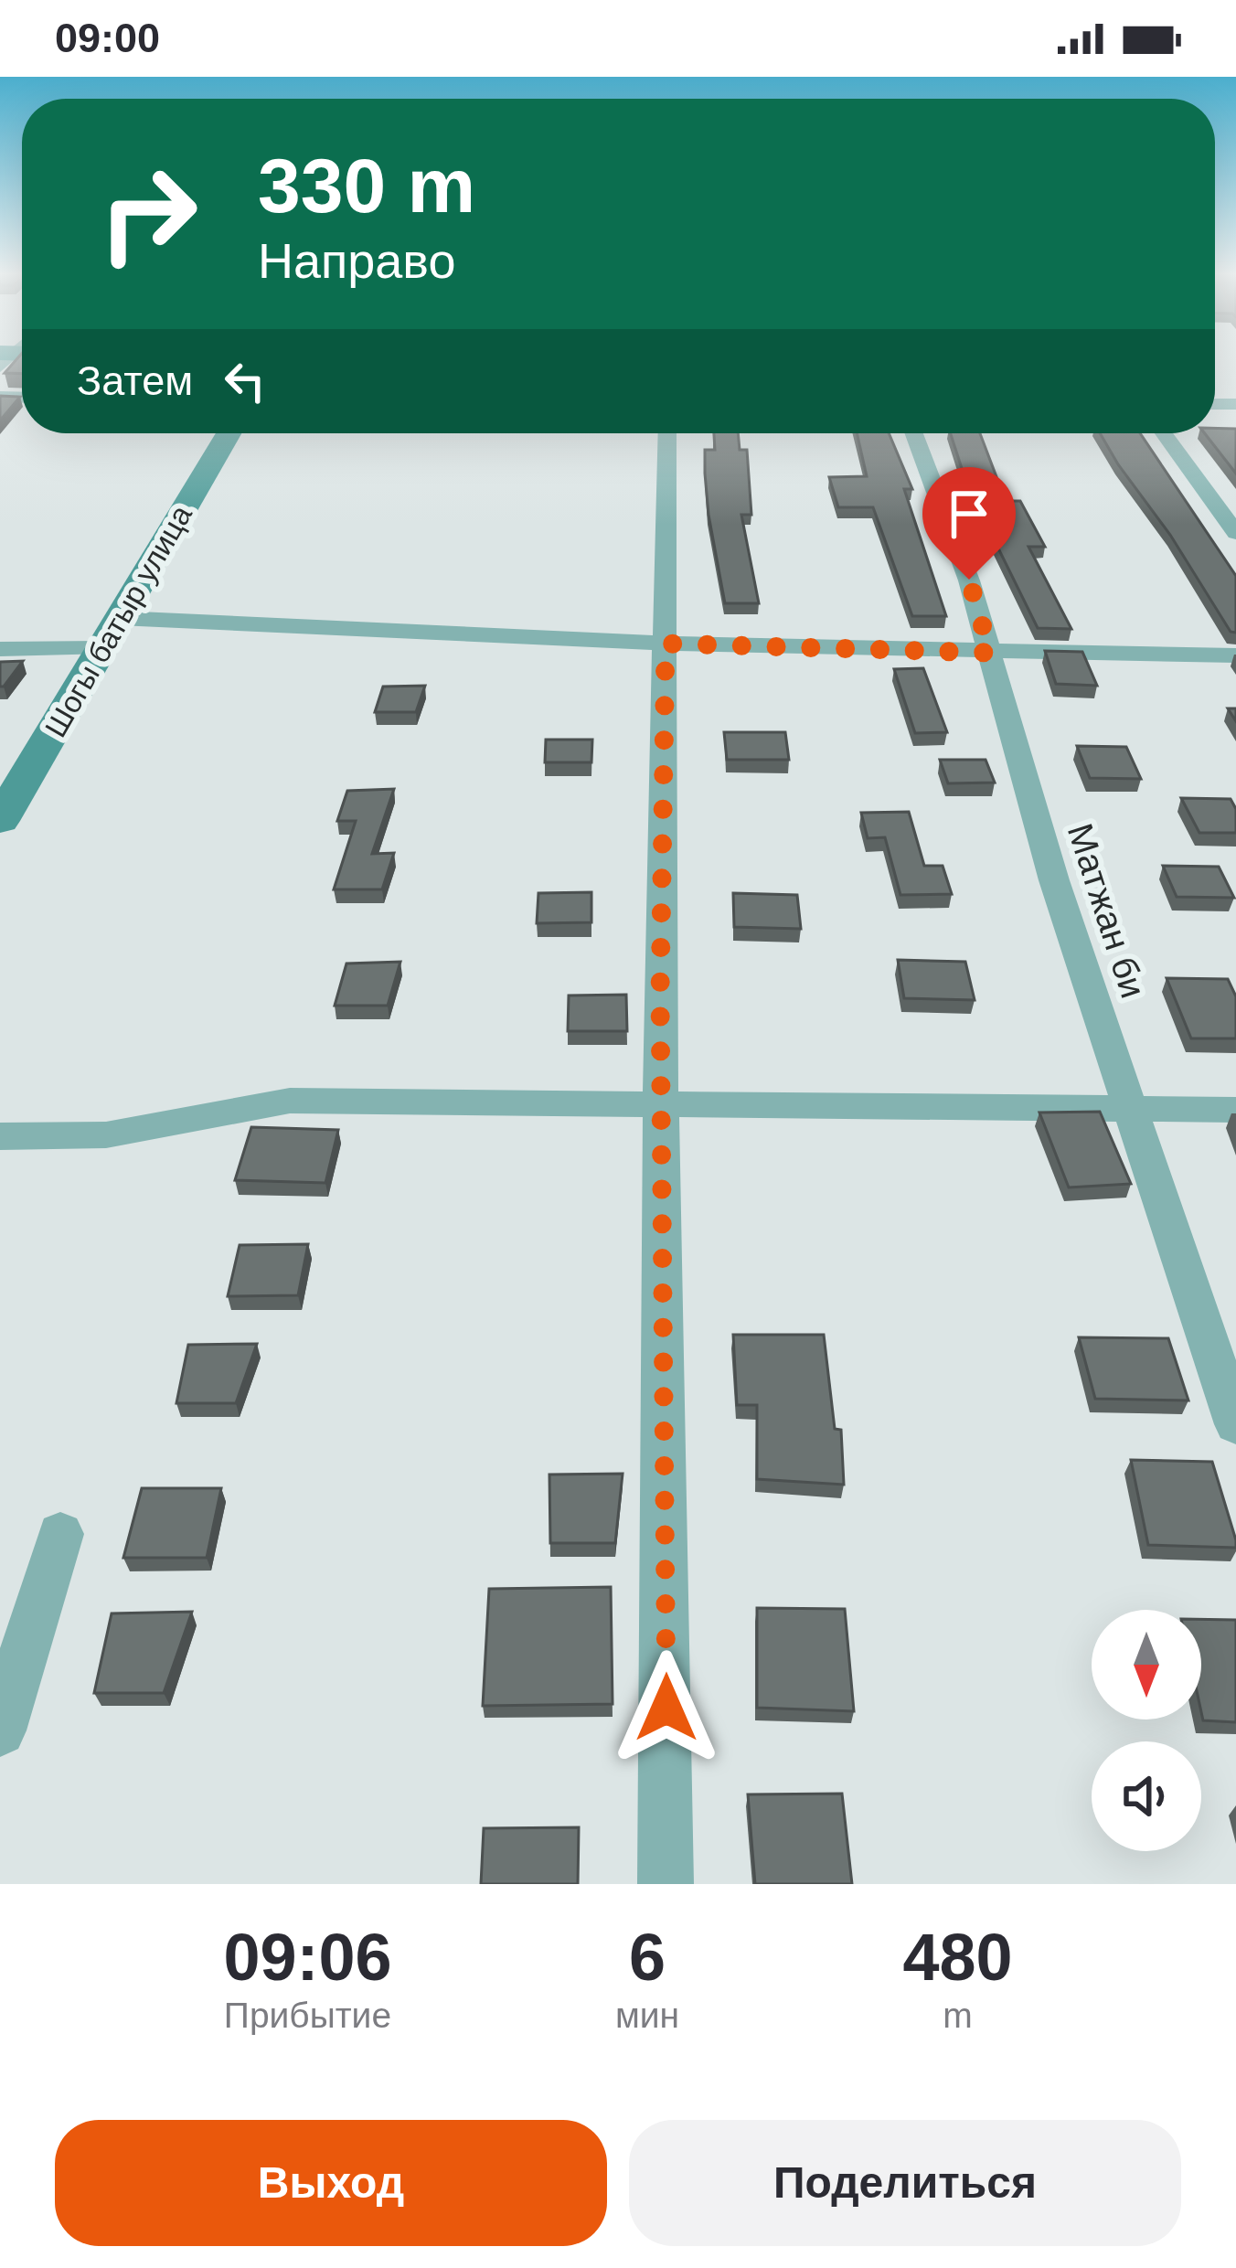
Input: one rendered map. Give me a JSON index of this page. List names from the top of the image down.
{
  "streets": {
    "street": ["Шогы батыр улица", "Матжан би"]
  },
  "north": "bottom",
  "page": {
    "status": "09:00",
    "turn": ["330 m", "Направо"],
    "then": "Затем",
    "eta": [
      "09:06",
      "Прибытие",
      "6",
      "мин",
      "480",
      "m"
    ],
    "buttons": ["Выход", "Поделиться"]
  }
}
